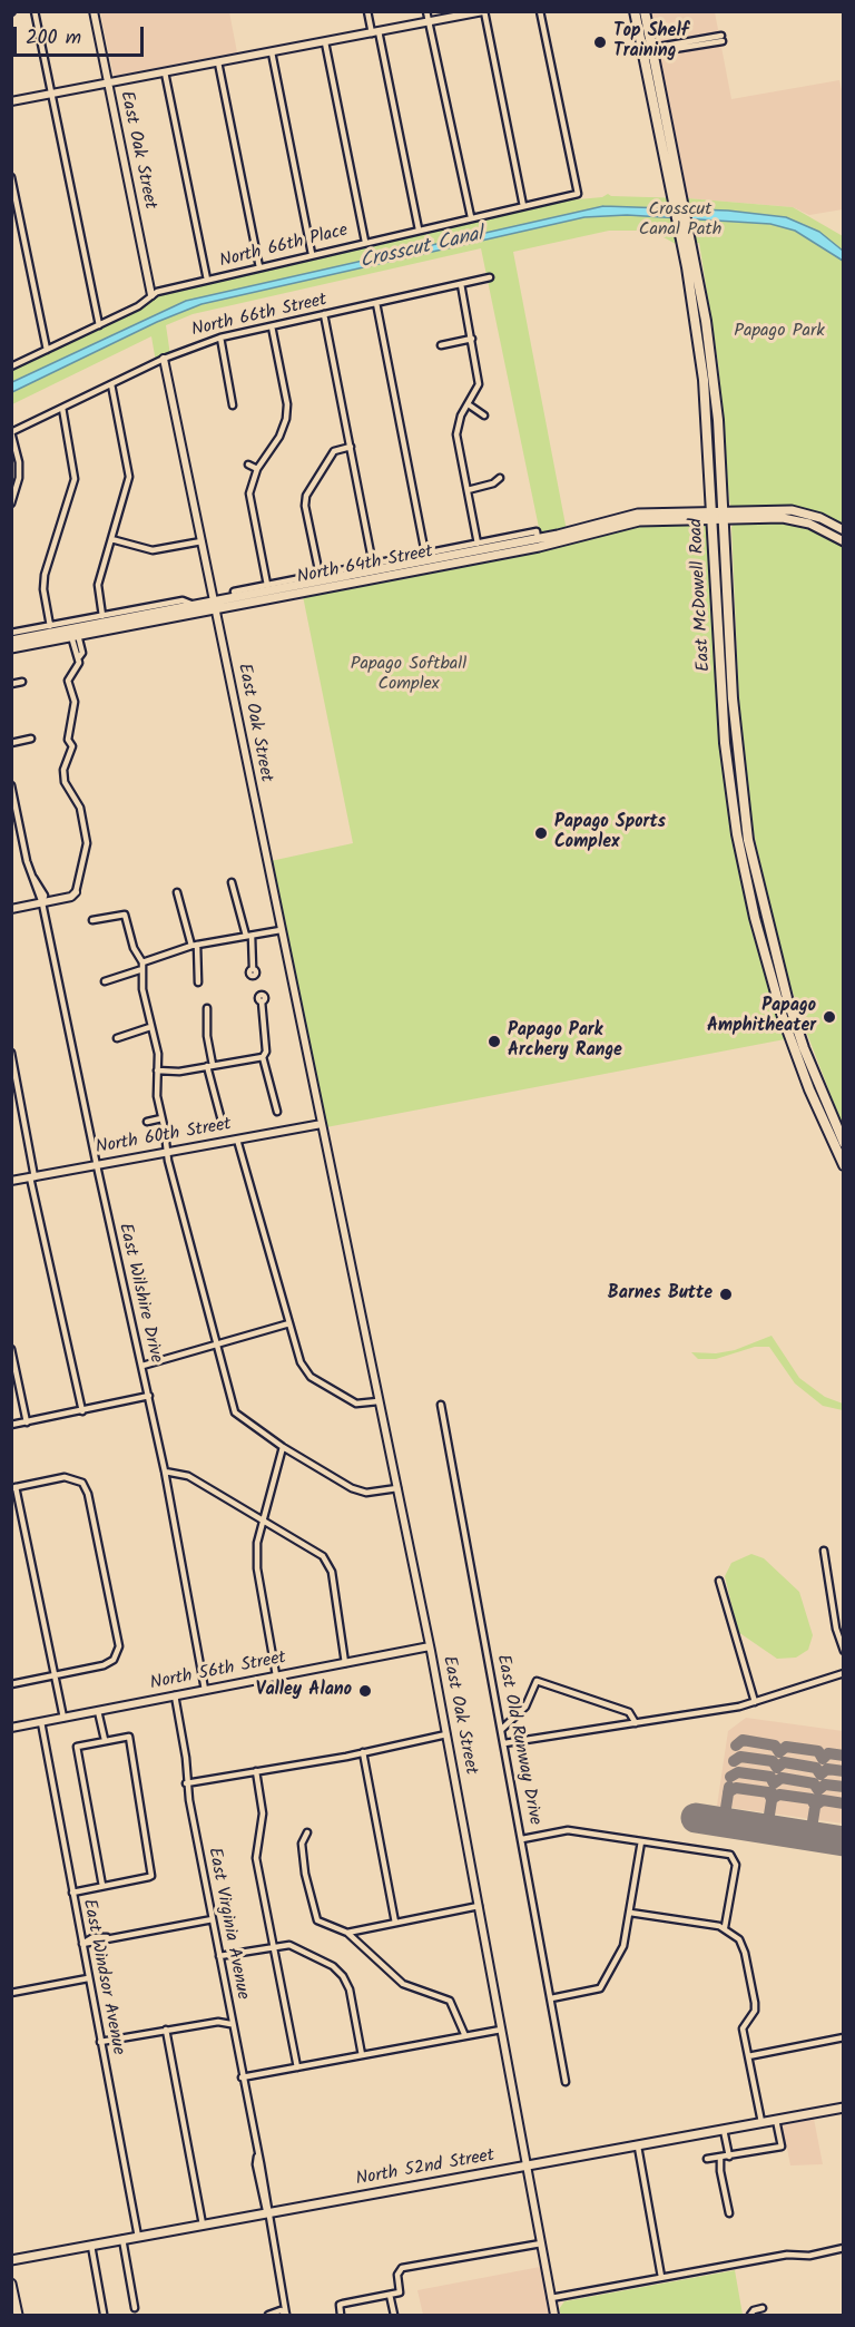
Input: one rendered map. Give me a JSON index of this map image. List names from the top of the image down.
{
  "streets": {
    "main road": ["North 64th Street", "East McDowell Road", "North 52nd Street"],
    "street": [
      "East Oak Street",
      "North 66th Place",
      "North 66th Street",
      "North 60th Street",
      "East Wilshire Drive",
      "North 56th Street",
      "East Old Runway Drive",
      "East Virginia Avenue",
      "East Windsor Avenue"
    ]
  },
  "crossings": [
    ["East Oak Street", "North 66th Place"],
    ["East Oak Street", "North 66th Street"],
    ["East Oak Street", "North 64th Street"],
    ["East Oak Street", "North 60th Street"],
    ["East Oak Street", "North 56th Street"],
    ["East Oak Street", "North 52nd Street"],
    ["North 64th Street", "East McDowell Road"],
    ["North 60th Street", "East Wilshire Drive"],
    ["East Wilshire Drive", "North 56th Street"],
    ["North 56th Street", "East Virginia Avenue"],
    ["North 56th Street", "East Windsor Avenue"],
    ["East Virginia Avenue", "North 52nd Street"],
    ["East Windsor Avenue", "North 52nd Street"]
  ],
  "water": ["Crosscut Canal"],
  "parks": ["Crosscut Canal Path", "Papago Park", "Papago Softball Complex"],
  "places": [
    "Top Shelf Training",
    "Papago Sports Complex",
    "Papago Amphitheater",
    "Papago Park Archery Range",
    "Barnes Butte",
    "Valley Alano"
  ],
  "scale_bar": "200 m"
}
